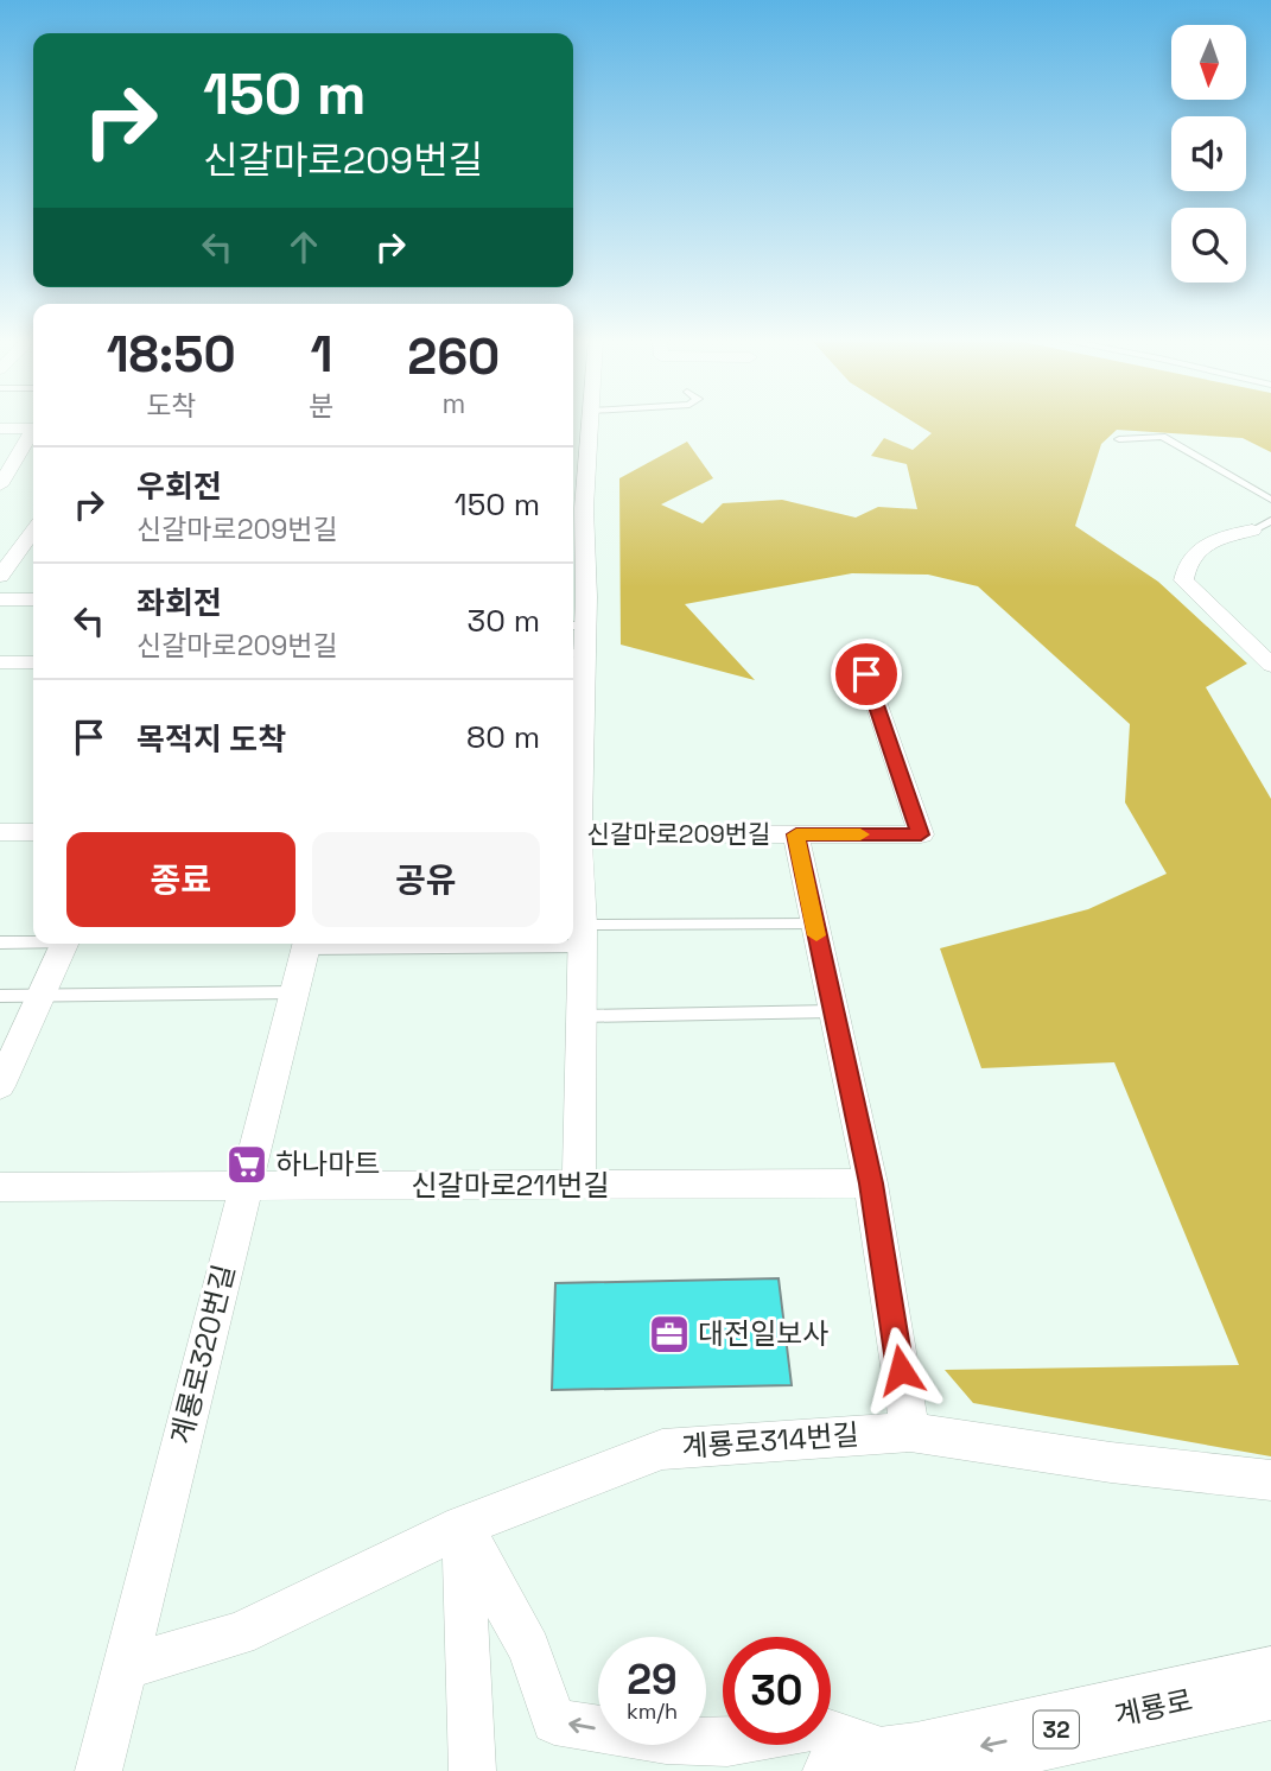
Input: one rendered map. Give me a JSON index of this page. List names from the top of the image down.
{
  "streets": {
    "main road": ["계룡로", "32"],
    "street": [
      "신갈마로209번길",
      "신갈마로211번길",
      "계룡로320번길",
      "계룡로314번길"
    ]
  },
  "crossings": [
    ["신갈마로211번길", "계룡로320번길"],
    ["계룡로320번길", "계룡로314번길"]
  ],
  "one_way": ["계룡로"],
  "places": {
    "supermarket": ["하나마트"],
    "office": ["대전일보사"]
  },
  "north": "bottom",
  "page": {
    "turn": ["150 m", "신갈마로209번길"],
    "eta": [
      "18:50",
      "도착",
      "1",
      "분",
      "260",
      "m"
    ],
    "list": [
      {
        "name": "우회전",
        "note": "신갈마로209번길",
        "value": "150 m"
      },
      {
        "name": "좌회전",
        "note": "신갈마로209번길",
        "value": "30 m"
      },
      {
        "name": "목적지 도착",
        "value": "80 m"
      }
    ],
    "buttons": ["종료", "공유"],
    "speed": "29 km/h",
    "limit": "30"
  }
}
